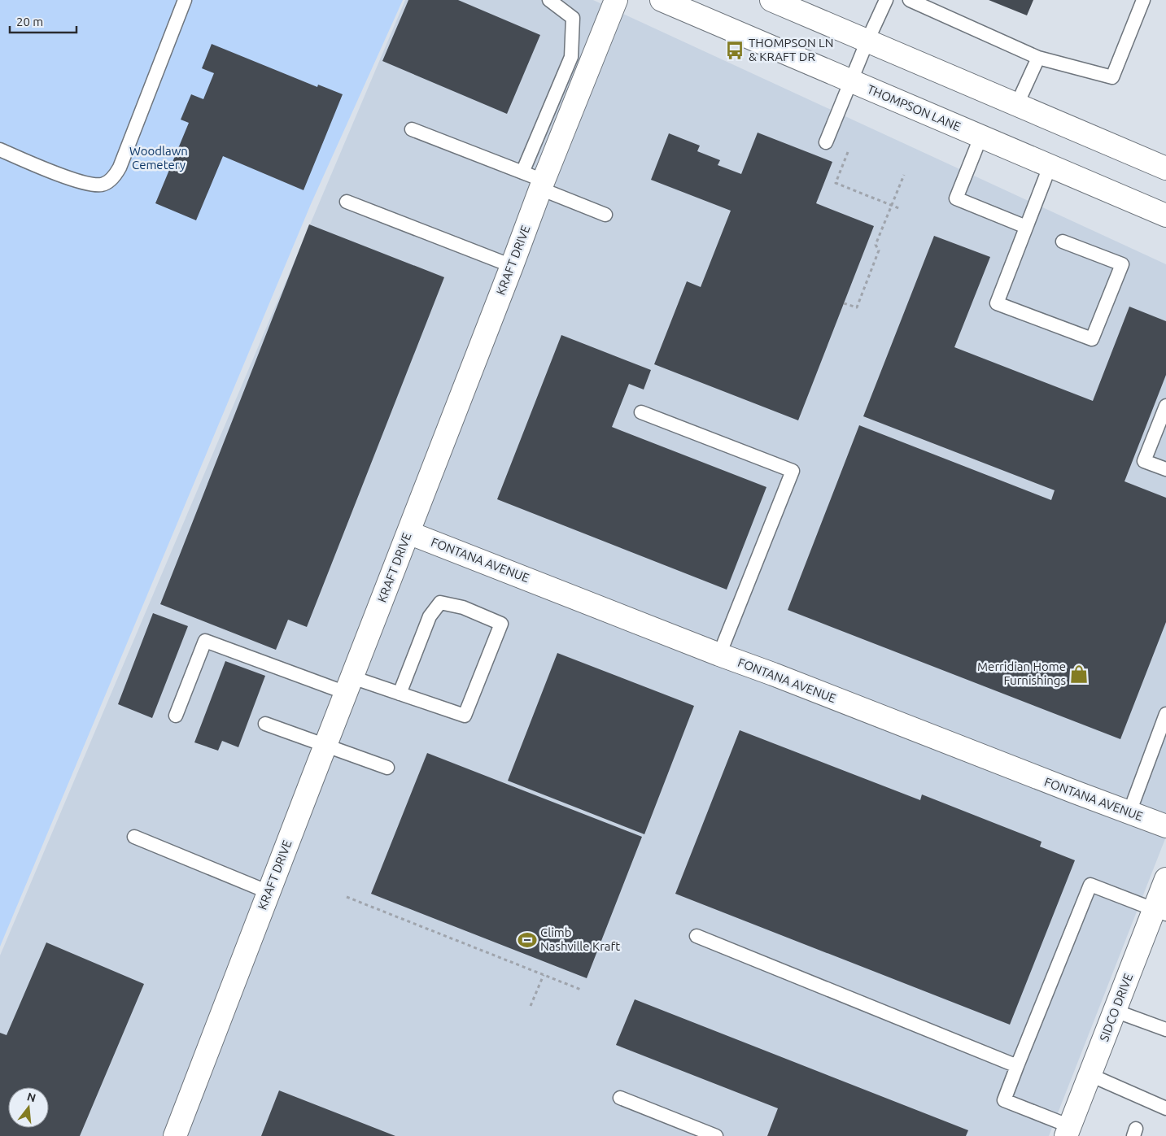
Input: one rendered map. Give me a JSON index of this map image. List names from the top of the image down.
{
  "streets": {
    "street": [
      "THOMPSON LANE",
      "KRAFT DRIVE",
      "FONTANA AVENUE",
      "SIDCO DRIVE"
    ]
  },
  "crossings": [
    ["KRAFT DRIVE", "FONTANA AVENUE"]
  ],
  "parks": ["Woodlawn Cemetery"],
  "places": {
    "bus stop": ["THOMPSON LN & KRAFT DR"],
    "shop": ["Merridian Home Furnishings"],
    "sports": ["Climb Nashville Kraft"]
  },
  "scale_bar": "20 m",
  "north": "top"
}
